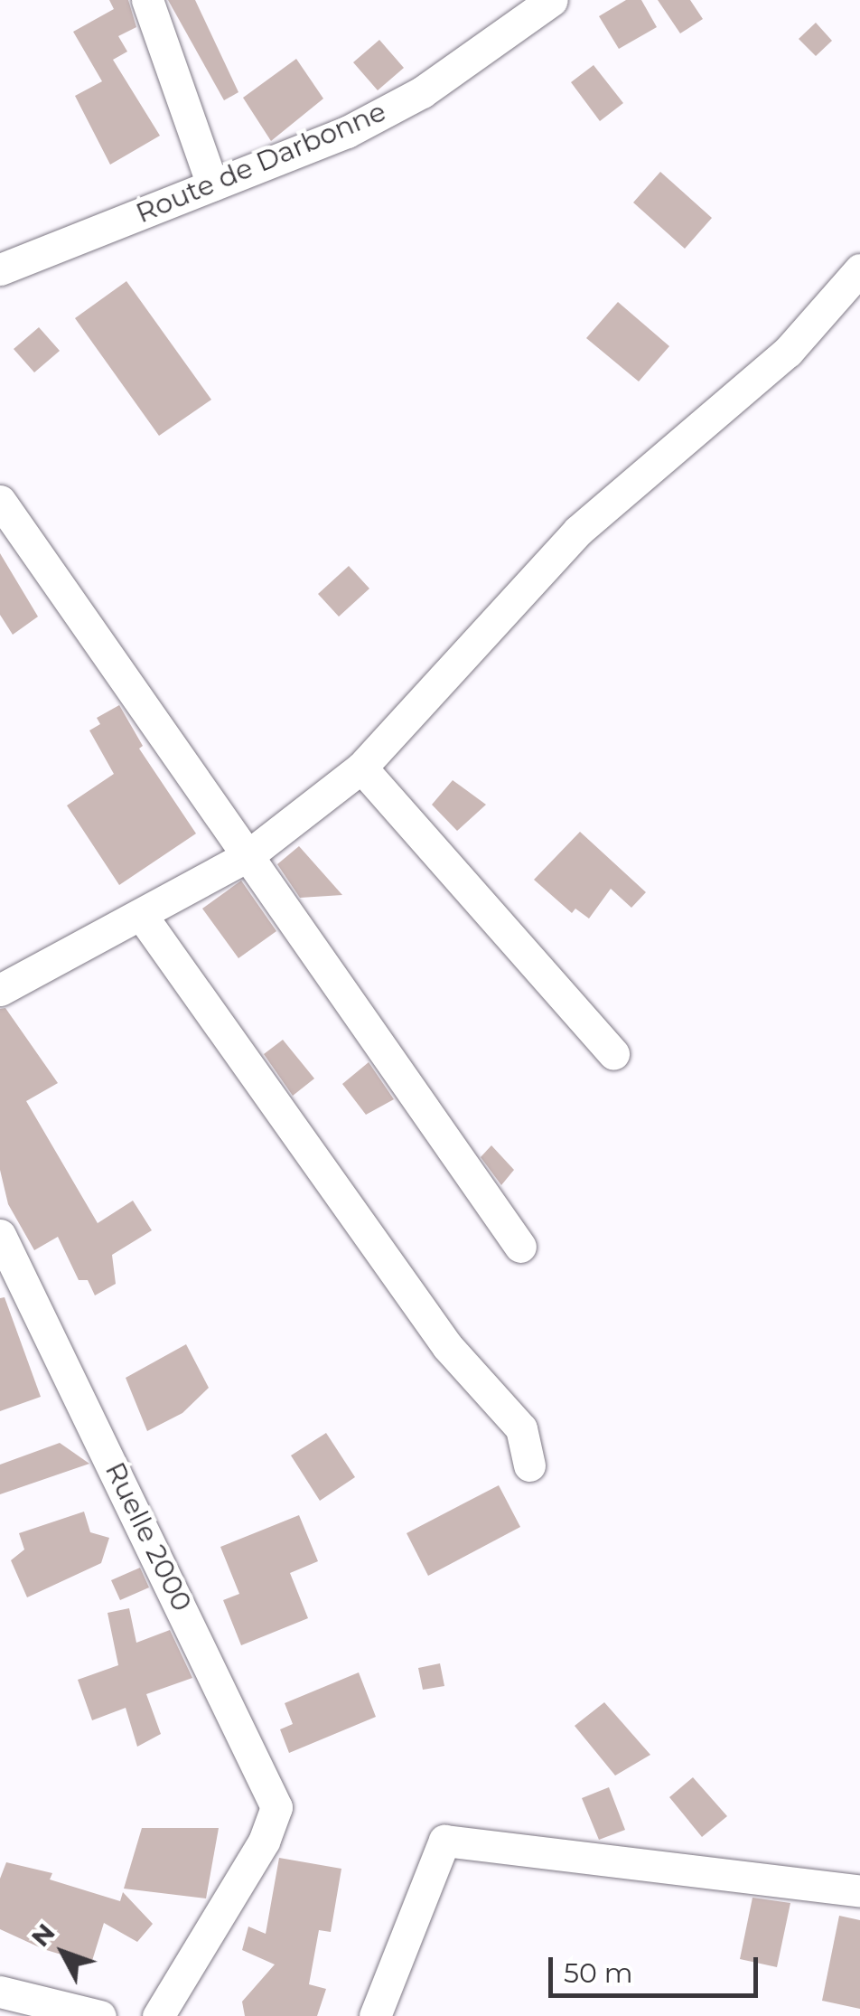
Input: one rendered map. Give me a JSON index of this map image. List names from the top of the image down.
{
  "streets": {
    "street": ["Route de Darbonne", "Ruelle 2000"]
  },
  "scale_bar": "50 m",
  "north": "top left"
}
